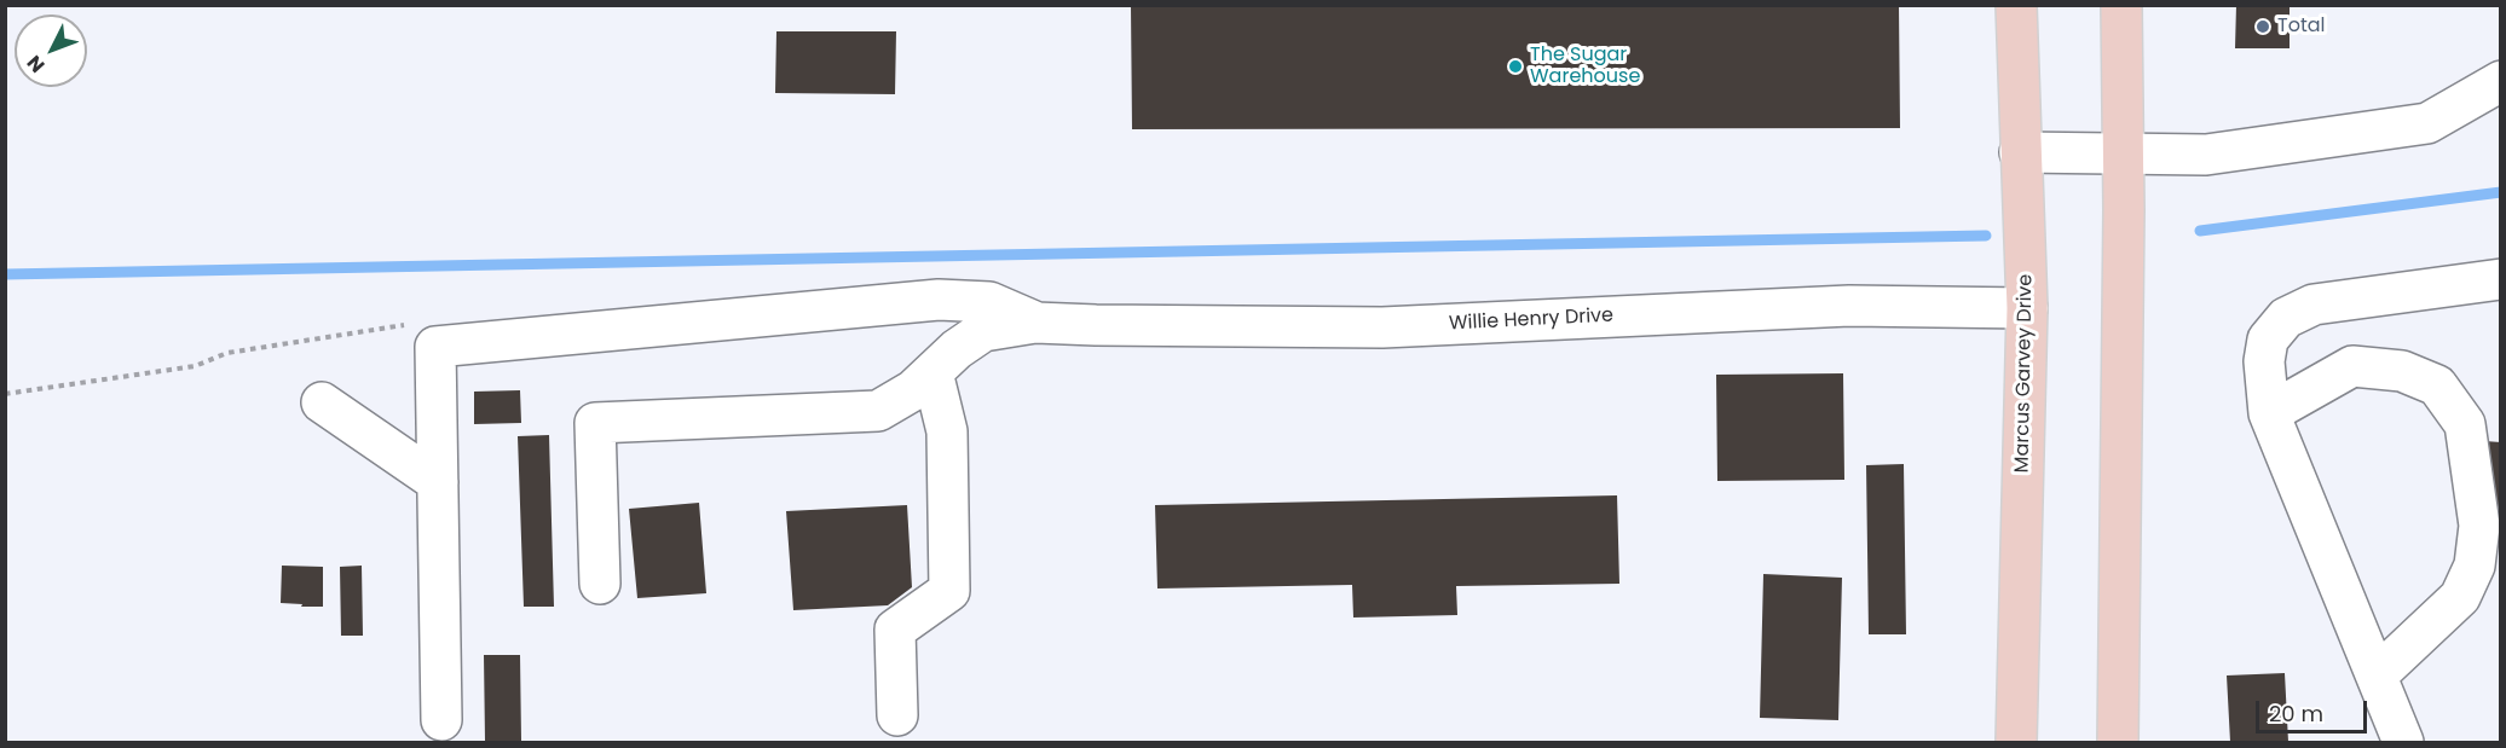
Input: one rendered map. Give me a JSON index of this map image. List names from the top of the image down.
{
  "streets": {
    "highway": ["Marcus Garvey Drive"],
    "street": ["Willie Henry Drive"]
  },
  "crossings": [
    ["Willie Henry Drive", "Marcus Garvey Drive"]
  ],
  "places": ["Total", "The Sugar Warehouse"],
  "scale_bar": "20 m",
  "north": "bottom left"
}
